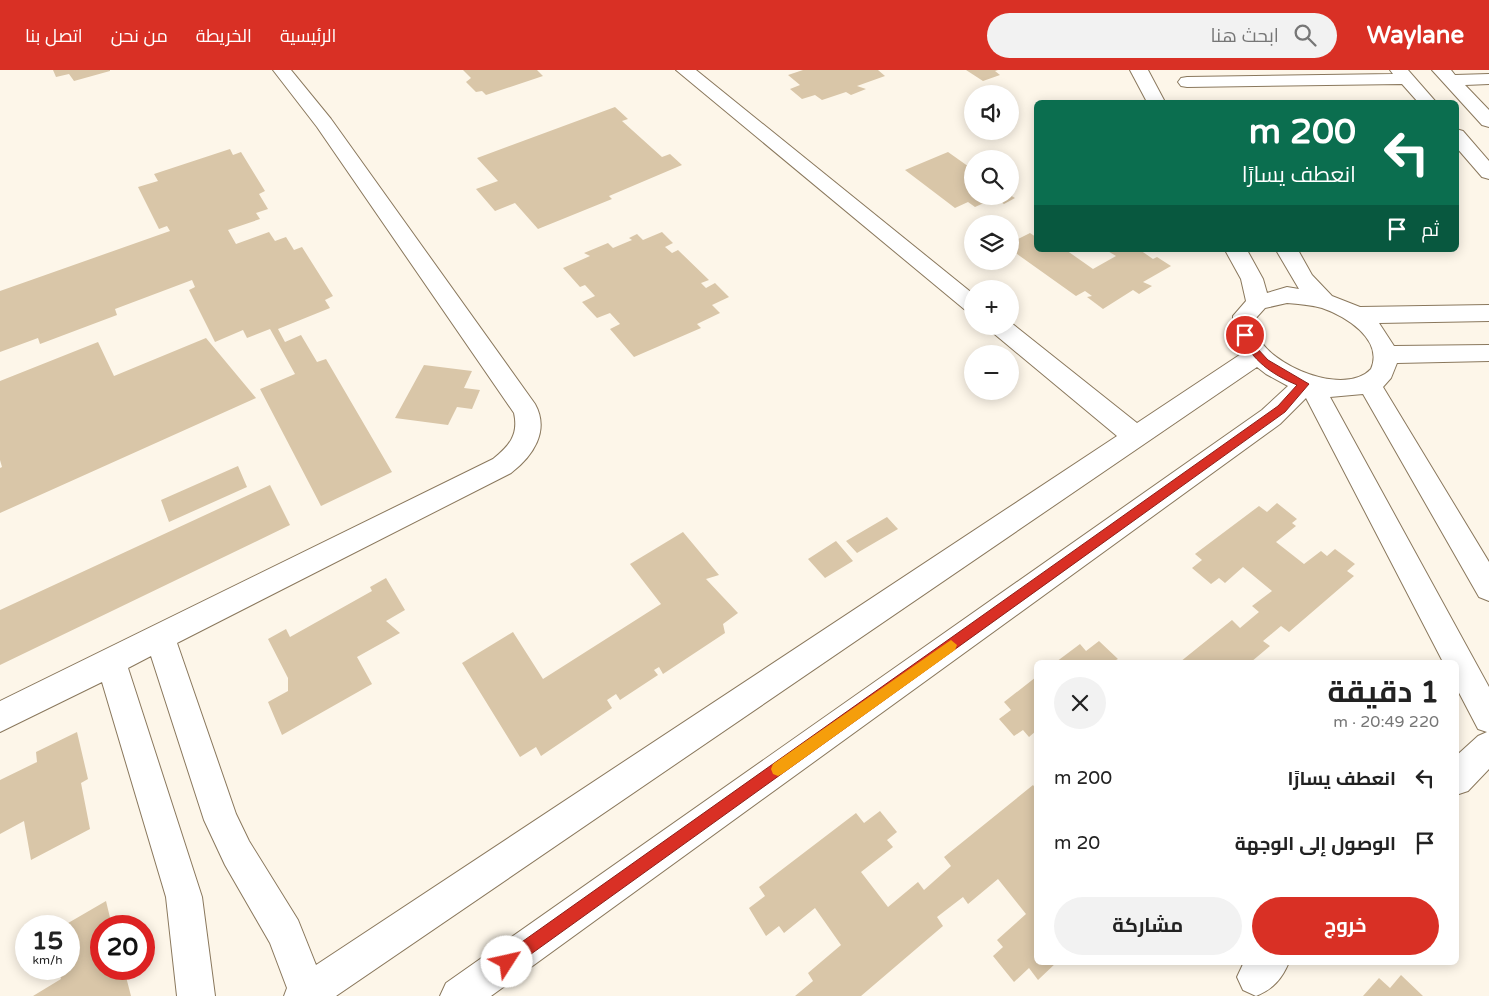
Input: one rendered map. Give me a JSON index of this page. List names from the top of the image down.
{
  "page": {
    "header": "Waylane",
    "search": "ابحث هنا",
    "nav": [
      "الرئيسية",
      "الخريطة",
      "من نحن",
      "اتصل بنا"
    ],
    "map_buttons": ["+", "−"],
    "turn": ["200 m", "انعطف يسارًا"],
    "then": "ثم",
    "heading": ["1 دقيقة", "220 m · 20:49"],
    "list": [
      {
        "name": "انعطف يسارًا",
        "value": "200 m"
      },
      {
        "name": "الوصول إلى الوجهة",
        "value": "20 m"
      }
    ],
    "buttons": ["خروج", "مشاركة"],
    "speed": "15 km/h",
    "limit": "20"
  }
}
